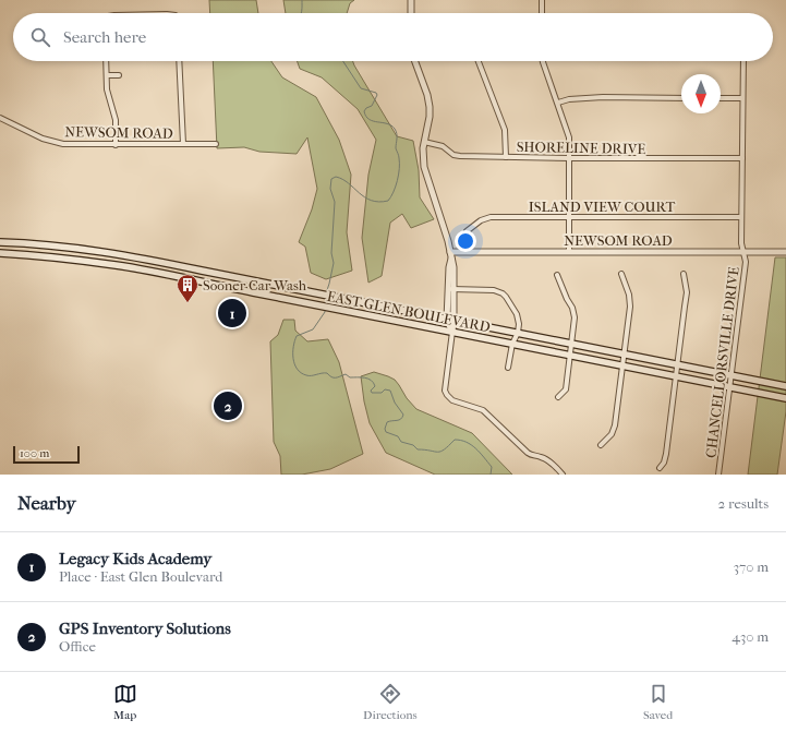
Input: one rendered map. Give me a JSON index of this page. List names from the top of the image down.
{
  "streets": {
    "main road": ["EAST GLEN BOULEVARD"],
    "street": [
      "NEWSOM ROAD",
      "SHORELINE DRIVE",
      "ISLAND VIEW COURT",
      "CHANCELLORSVILLE DRIVE"
    ]
  },
  "crossings": [
    ["NEWSOM ROAD", "CHANCELLORSVILLE DRIVE"],
    ["SHORELINE DRIVE", "CHANCELLORSVILLE DRIVE"],
    ["ISLAND VIEW COURT", "CHANCELLORSVILLE DRIVE"],
    ["EAST GLEN BOULEVARD", "CHANCELLORSVILLE DRIVE"]
  ],
  "places": {
    "building": ["Sooner Car Wash"]
  },
  "scale_bar": "100 m",
  "north": "bottom",
  "page": {
    "search": "Search here",
    "pins": ["1", "2"],
    "scale": "100 m",
    "heading": ["Nearby", "2 results"],
    "list": [
      {
        "mark": "1",
        "name": "Legacy Kids Academy",
        "note": "Place · East Glen Boulevard",
        "value": "370 m"
      },
      {
        "mark": "2",
        "name": "GPS Inventory Solutions",
        "note": "Office",
        "value": "430 m"
      }
    ],
    "nav": ["Map", "Directions", "Saved"]
  }
}
